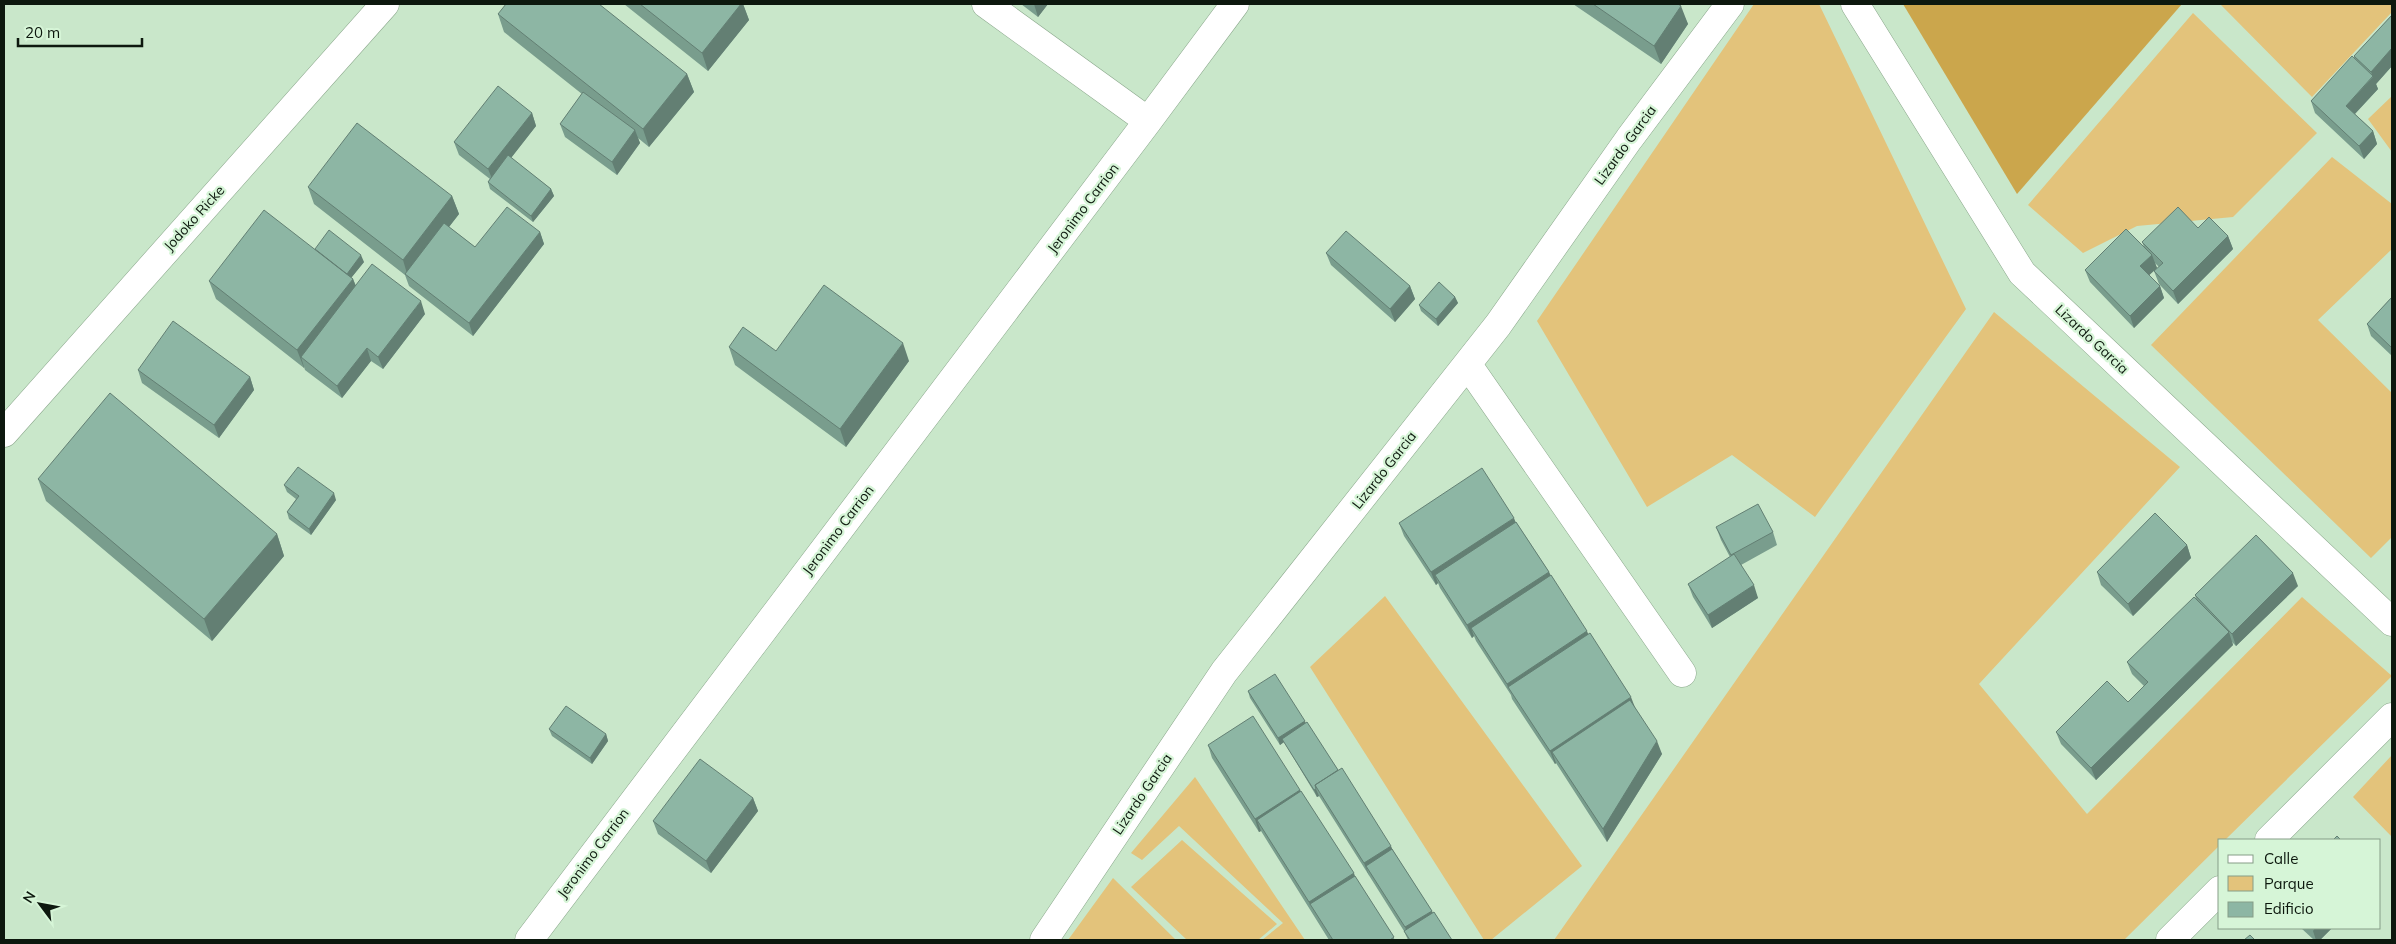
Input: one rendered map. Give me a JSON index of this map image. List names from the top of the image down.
{
  "streets": {
    "street": ["Lizardo Garcia", "Jeronimo Carrion", "Jodoko Ricke"]
  },
  "legend": ["Calle", "Parque", "Edificio"],
  "scale_bar": "20 m",
  "north": "top left"
}
